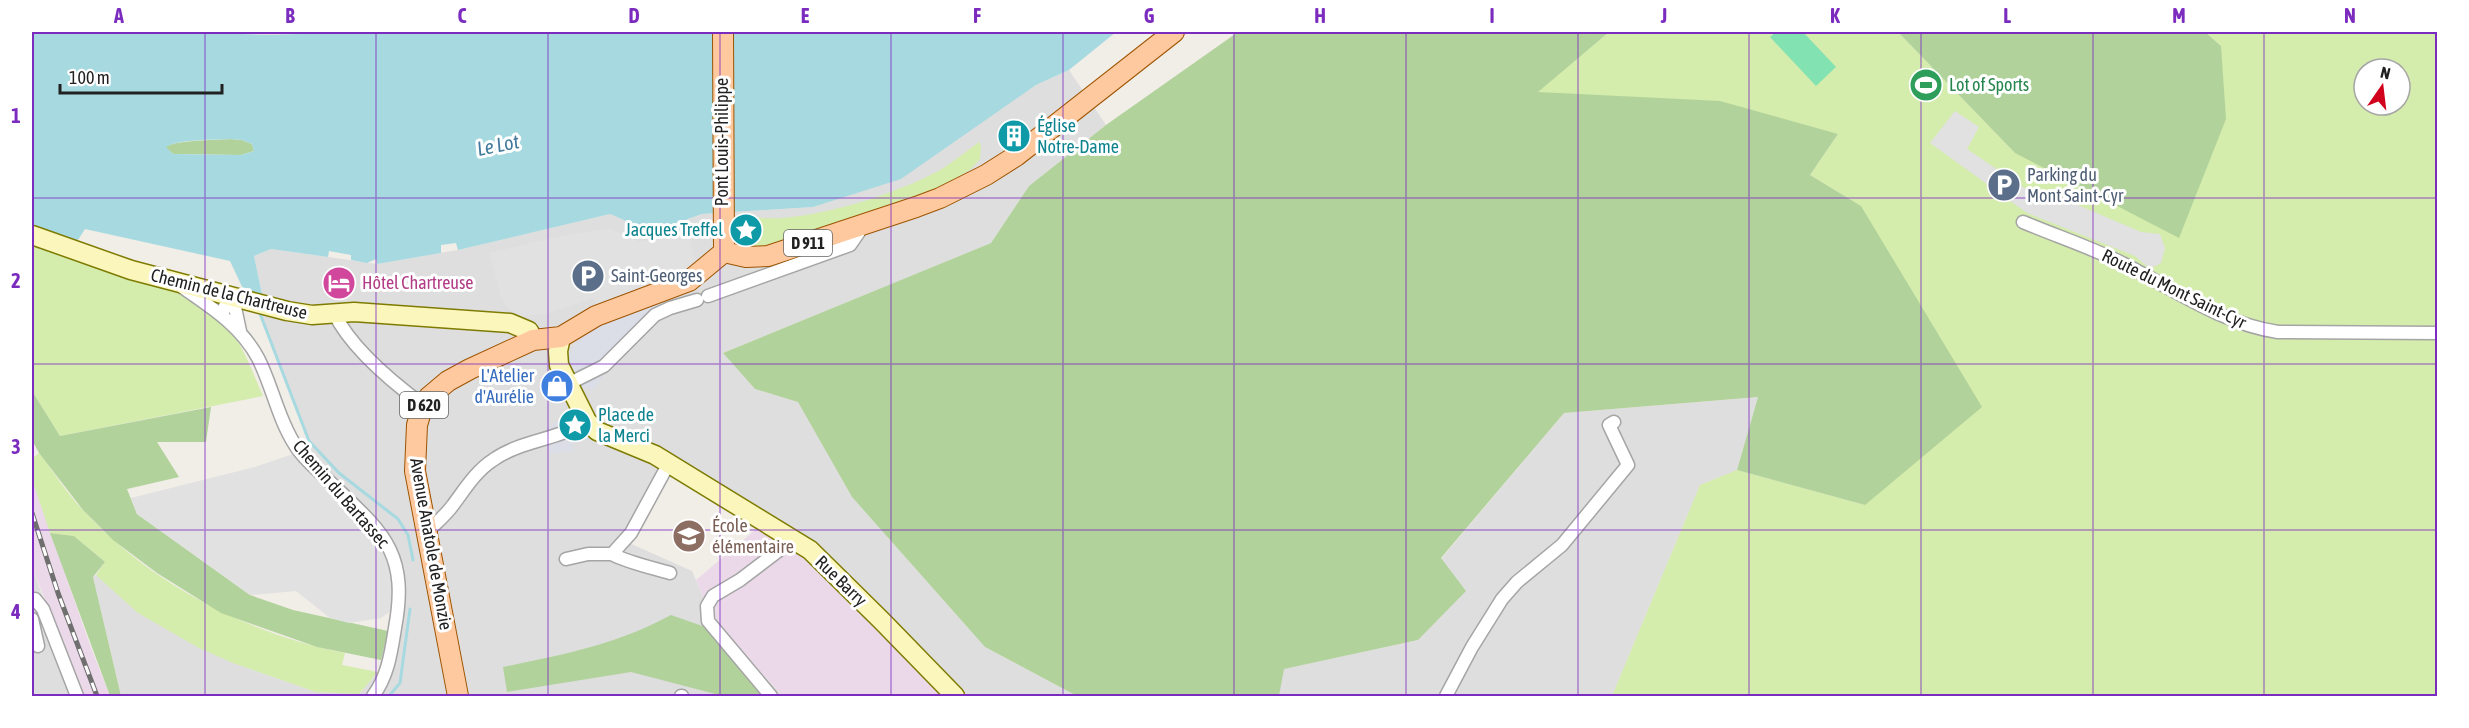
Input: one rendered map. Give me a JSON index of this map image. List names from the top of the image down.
{
  "streets": {
    "main road": [
      "Pont Louis-Philippe",
      "D 911",
      "D 620",
      "Avenue Anatole de Monzie"
    ],
    "street": [
      "Route du Mont Saint-Cyr",
      "Chemin de la Chartreuse",
      "Chemin du Bartassec",
      "Rue Barry"
    ]
  },
  "crossings": [
    ["Pont Louis-Philippe", "D 911"],
    ["Pont Louis-Philippe", "D 620"],
    ["D 911", "D 620"],
    ["Chemin de la Chartreuse", "D 620"],
    ["Chemin de la Chartreuse", "Chemin du Bartassec"],
    ["D 620", "Avenue Anatole de Monzie"]
  ],
  "water": ["Le Lot"],
  "places": {
    "sports": ["Lot of Sports"],
    "building": ["Église Notre-Dame"],
    "parking": ["Parking du Mont Saint-Cyr", "Saint-Georges"],
    "place": ["Jacques Treffel", "Place de la Merci"],
    "hotel": ["Hôtel Chartreuse"],
    "shop": ["L'Atelier d'Aurélie"],
    "school or university": ["École élémentaire"]
  },
  "scale_bar": "100 m",
  "north": "top",
  "grid": {
    "columns": [
      "A",
      "B",
      "C",
      "D",
      "E",
      "F",
      "G",
      "H",
      "I",
      "J",
      "K",
      "L",
      "M",
      "N"
    ],
    "rows": [
      "1",
      "2",
      "3",
      "4"
    ]
  }
}
